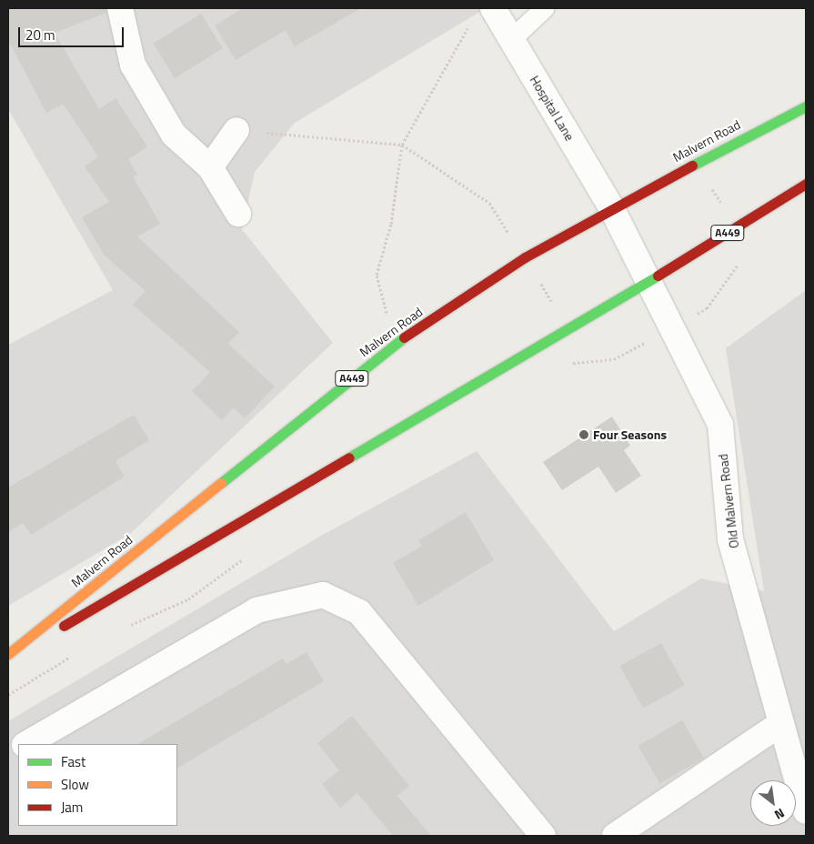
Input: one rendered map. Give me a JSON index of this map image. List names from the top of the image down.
{
  "streets": {
    "highway": ["Malvern Road", "A449"],
    "street": ["Hospital Lane", "Old Malvern Road"]
  },
  "crossings": [
    ["Hospital Lane", "Malvern Road"],
    ["Hospital Lane", "Old Malvern Road"],
    ["Malvern Road", "Old Malvern Road"],
    ["A449", "Old Malvern Road"]
  ],
  "places": ["Four Seasons"],
  "legend": ["Fast", "Slow", "Jam"],
  "scale_bar": "20 m",
  "north": "bottom right"
}
